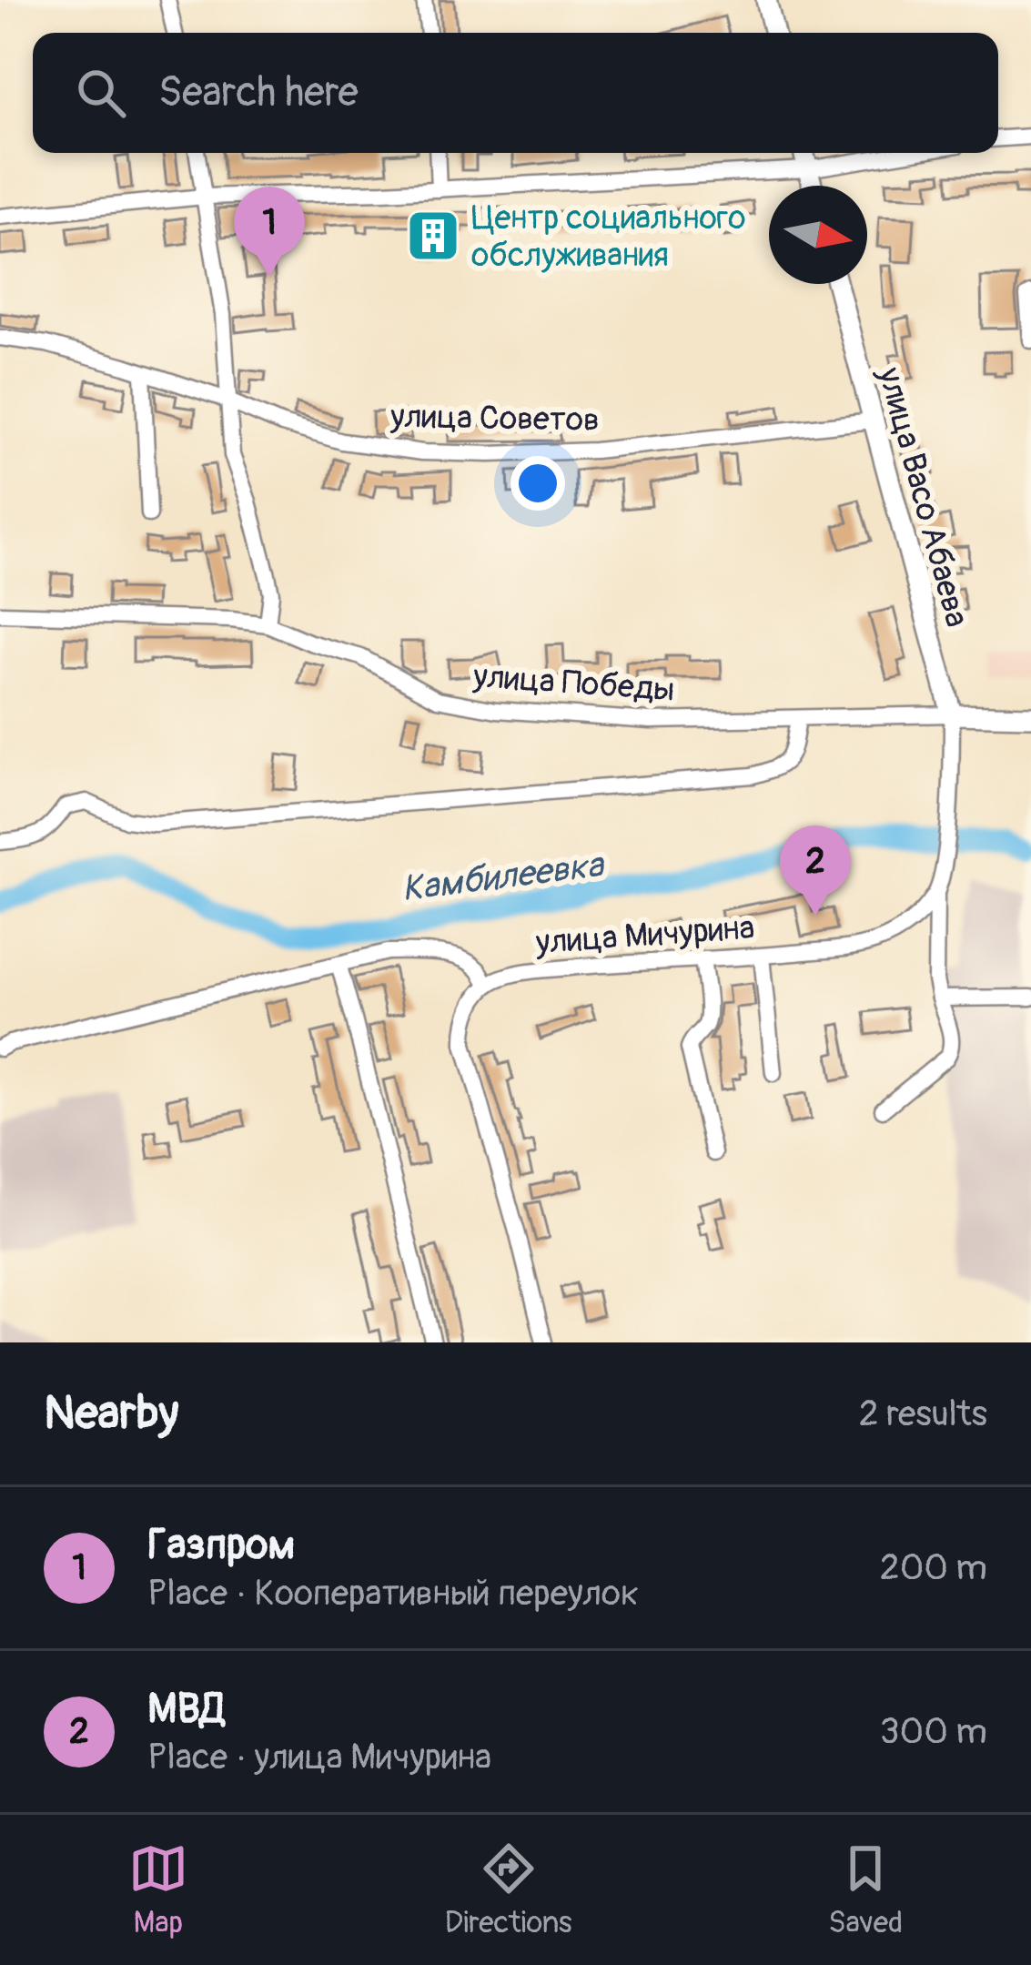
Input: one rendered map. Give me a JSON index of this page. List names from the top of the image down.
{
  "streets": {
    "main road": ["улица Васо Абаева", "улица Победы"],
    "street": ["улица Советов", "улица Мичурина"]
  },
  "crossings": [
    ["улица Советов", "улица Васо Абаева"],
    ["улица Васо Абаева", "улица Победы"],
    ["улица Васо Абаева", "улица Мичурина"]
  ],
  "water": ["Камбилеевка"],
  "places": {
    "building": ["Центр социального обслуживания"]
  },
  "north": "right",
  "page": {
    "search": "Search here",
    "pins": ["1", "2"],
    "heading": ["Nearby", "2 results"],
    "list": [
      {
        "mark": "1",
        "name": "Газпром",
        "note": "Place · Кооперативный переулок",
        "value": "200 m"
      },
      {
        "mark": "2",
        "name": "МВД",
        "note": "Place · улица Мичурина",
        "value": "300 m"
      }
    ],
    "nav": ["Map", "Directions", "Saved"]
  }
}
